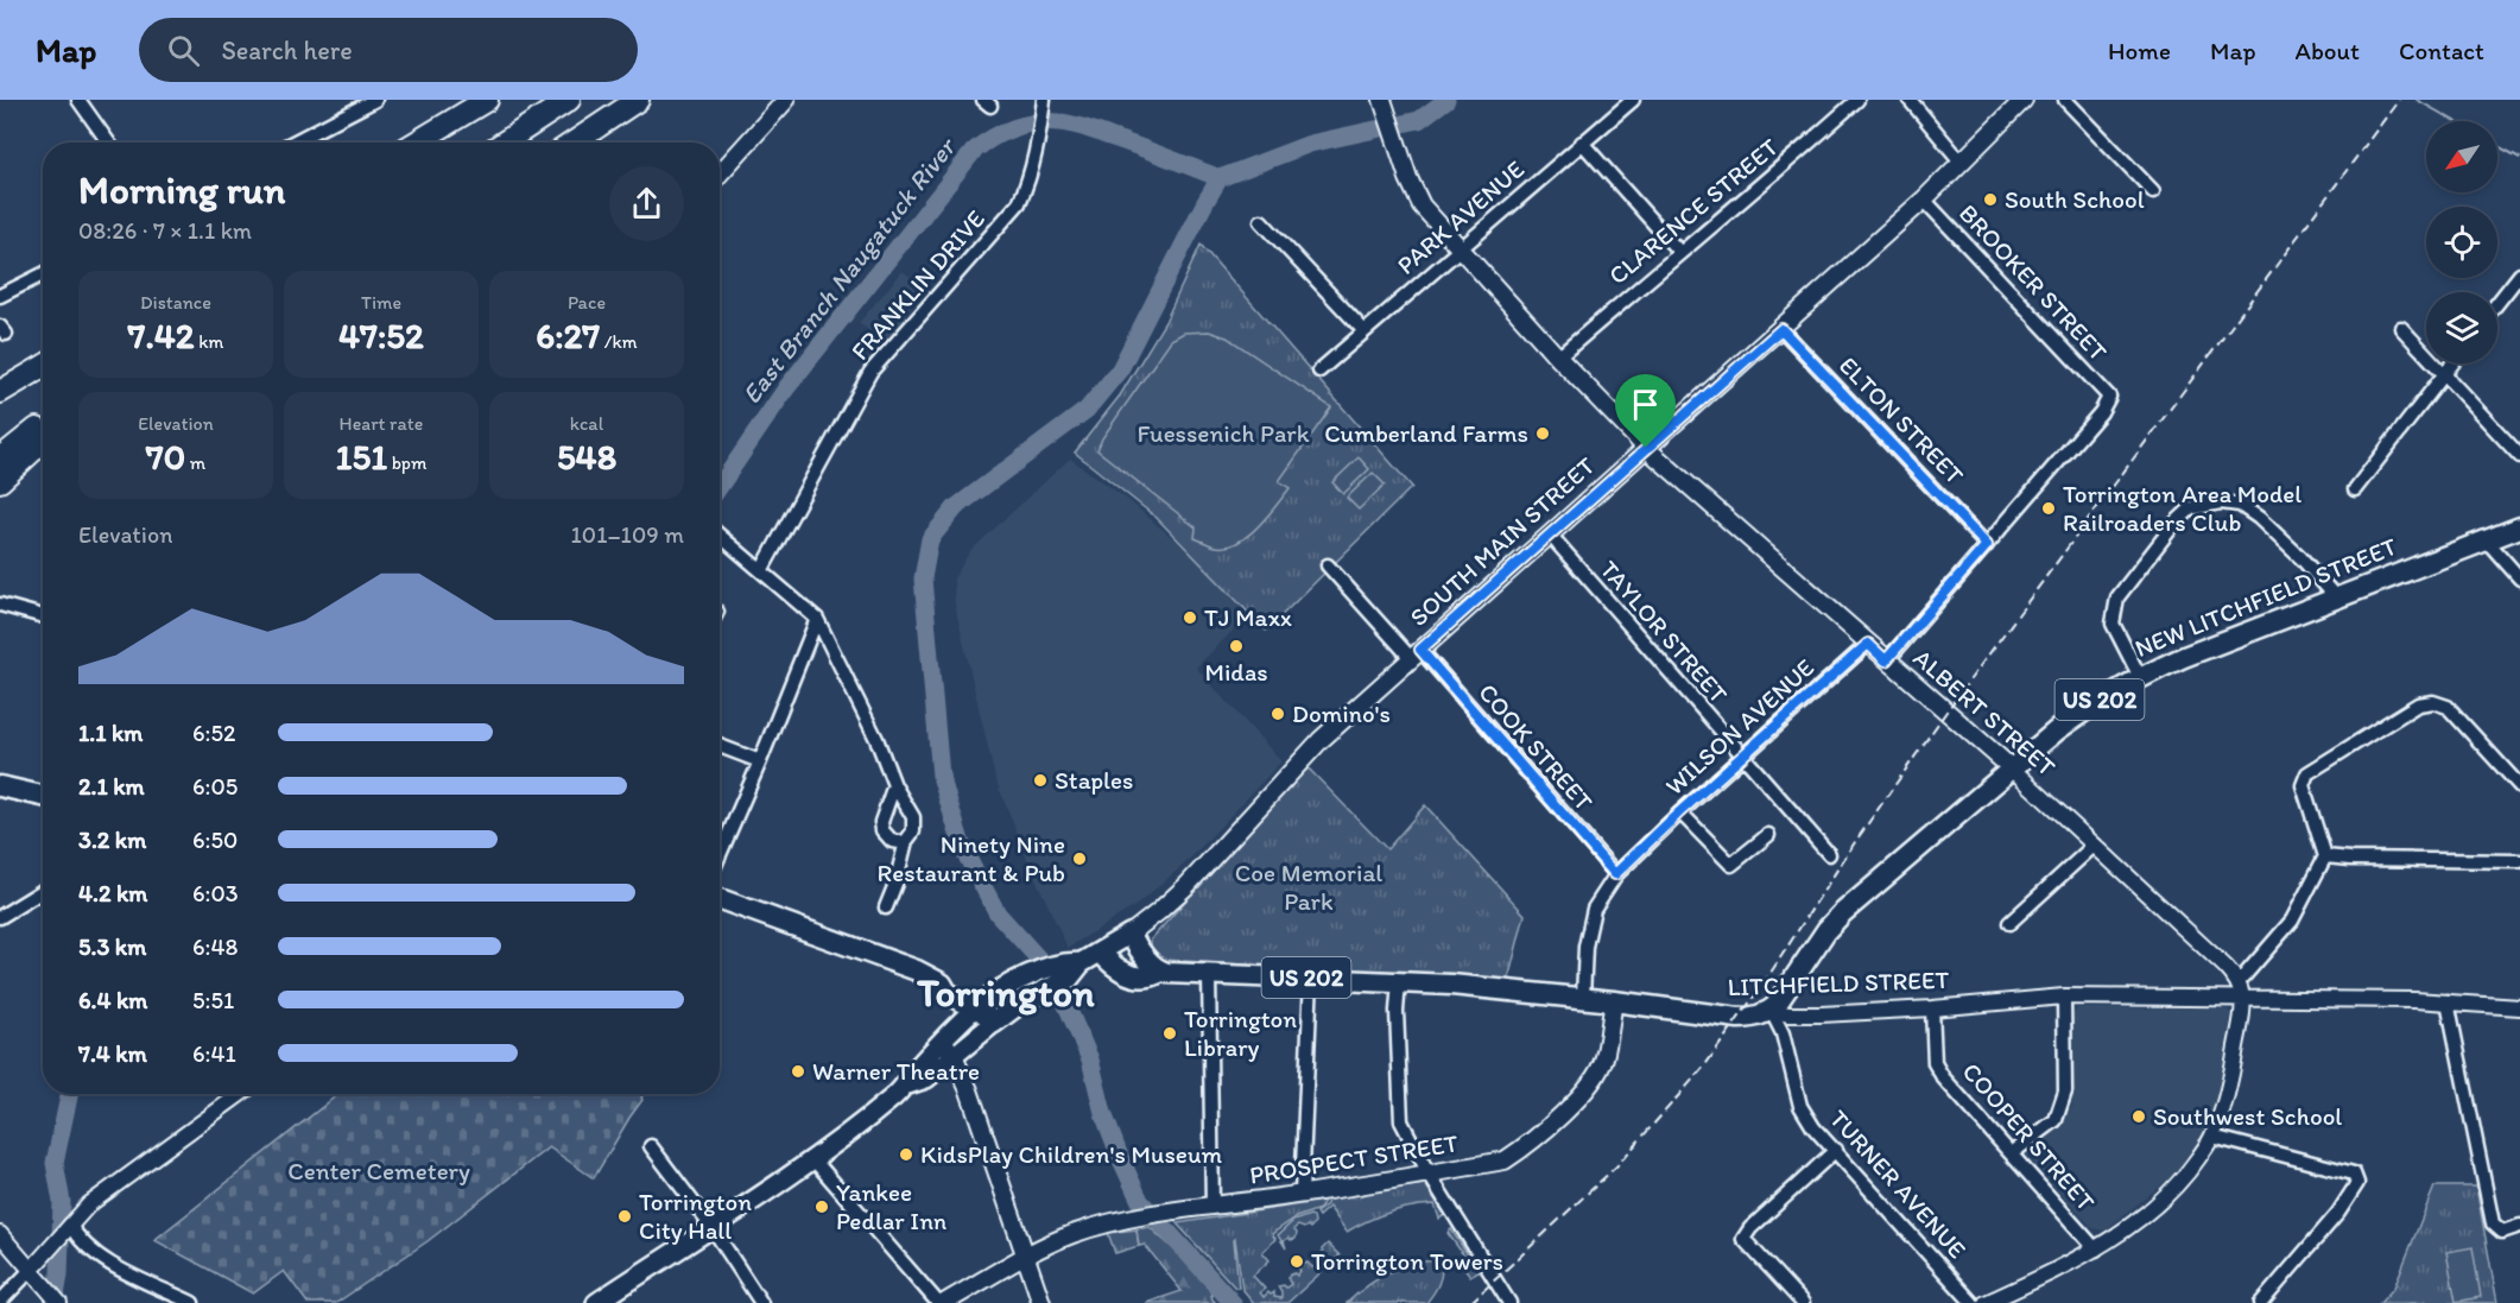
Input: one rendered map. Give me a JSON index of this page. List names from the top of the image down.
{
  "streets": {
    "highway": [
      "SOUTH MAIN STREET",
      "NEW LITCHFIELD STREET",
      "US 202",
      "LITCHFIELD STREET"
    ],
    "main road": ["ALBERT STREET", "PROSPECT STREET"],
    "street": [
      "CLARENCE STREET",
      "PARK AVENUE",
      "BROOKER STREET",
      "FRANKLIN DRIVE",
      "ELTON STREET",
      "TAYLOR STREET",
      "WILSON AVENUE",
      "COOK STREET",
      "COOPER STREET",
      "TURNER AVENUE"
    ]
  },
  "crossings": [
    ["CLARENCE STREET", "ALBERT STREET"],
    ["PARK AVENUE", "ALBERT STREET"],
    ["BROOKER STREET", "ELTON STREET"],
    ["BROOKER STREET", "SOUTH MAIN STREET"],
    ["ELTON STREET", "SOUTH MAIN STREET"],
    ["SOUTH MAIN STREET", "TAYLOR STREET"],
    ["SOUTH MAIN STREET", "ALBERT STREET"],
    ["SOUTH MAIN STREET", "COOK STREET"],
    ["SOUTH MAIN STREET", "LITCHFIELD STREET"],
    ["NEW LITCHFIELD STREET", "ALBERT STREET"],
    ["NEW LITCHFIELD STREET", "LITCHFIELD STREET"],
    ["NEW LITCHFIELD STREET", "TURNER AVENUE"],
    ["TAYLOR STREET", "WILSON AVENUE"],
    ["ALBERT STREET", "WILSON AVENUE"],
    ["ALBERT STREET", "LITCHFIELD STREET"],
    ["WILSON AVENUE", "COOK STREET"],
    ["WILSON AVENUE", "LITCHFIELD STREET"],
    ["LITCHFIELD STREET", "COOPER STREET"],
    ["LITCHFIELD STREET", "PROSPECT STREET"],
    ["LITCHFIELD STREET", "TURNER AVENUE"]
  ],
  "districts": ["Torrington"],
  "water": ["East Branch Naugatuck River"],
  "parks": ["Fuessenich Park", "Coe Memorial Park", "Center Cemetery"],
  "places": [
    "South School",
    "Cumberland Farms",
    "Torrington Area Model Railroaders Club",
    "TJ Maxx",
    "Midas",
    "Domino's",
    "Staples",
    "Ninety Nine Restaurant & Pub",
    "Torrington Library",
    "Warner Theatre",
    "Southwest School",
    "KidsPlay Children's Museum",
    "Yankee Pedlar Inn",
    "Torrington City Hall",
    "Torrington Towers"
  ],
  "north": "bottom left",
  "page": {
    "header": "Map",
    "search": "Search here",
    "nav": [
      "Home",
      "Map",
      "About",
      "Contact"
    ],
    "heading": ["Morning run", "08:26 · 7 × 1.1 km"],
    "stats": [
      ["Distance", "7.42 km"],
      ["Time", "47:52"],
      ["Pace", "6:27 /km"],
      ["Elevation", "70 m"],
      ["Heart rate", "151 bpm"],
      ["kcal", "548"]
    ],
    "chart": ["Elevation", "101–109 m"],
    "list": [
      {
        "name": "1.1 km",
        "note": "6:52"
      },
      {
        "name": "2.1 km",
        "note": "6:05"
      },
      {
        "name": "3.2 km",
        "note": "6:50"
      },
      {
        "name": "4.2 km",
        "note": "6:03"
      },
      {
        "name": "5.3 km",
        "note": "6:48"
      },
      {
        "name": "6.4 km",
        "note": "5:51"
      },
      {
        "name": "7.4 km",
        "note": "6:41"
      }
    ]
  }
}
